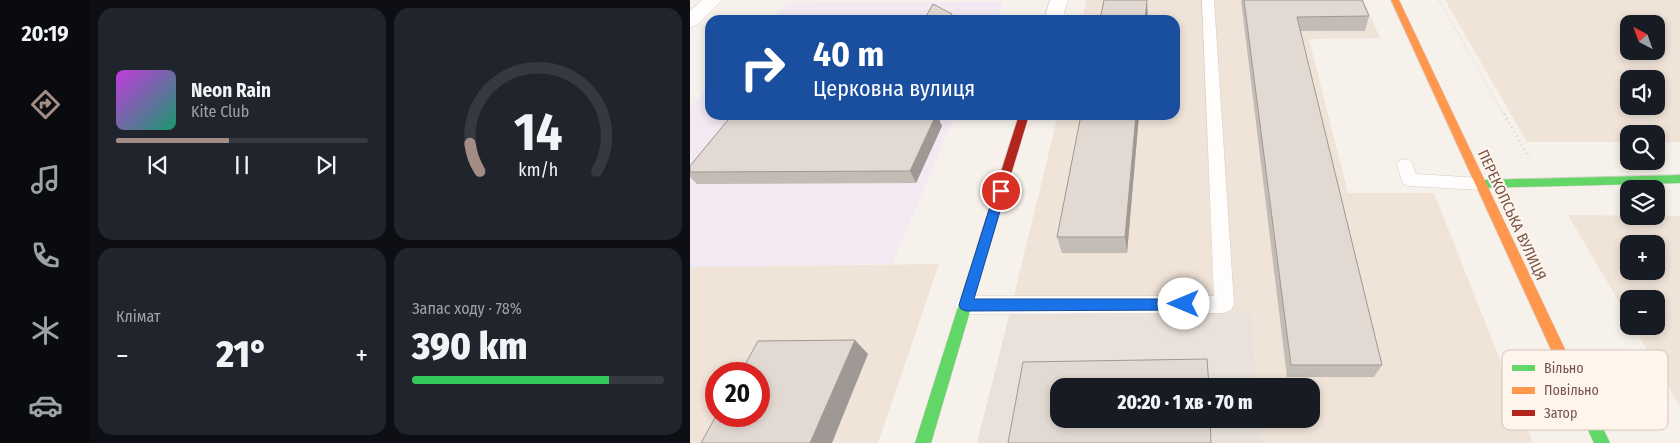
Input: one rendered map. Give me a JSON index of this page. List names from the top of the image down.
{
  "streets": {
    "main road": ["ПЕРЕКОПСЬКА ВУЛИЦЯ"]
  },
  "legend": ["Вільно", "Повільно", "Затор"],
  "north": "top left",
  "page": {
    "tabs": "20:19",
    "map_buttons": ["+", "−"],
    "turn": ["40 m", "Церковна вулиця"],
    "song": ["Neon Rain", "Kite Club"],
    "tile": [
      "Клімат",
      ["Запас ходу · 78%", "390 km"]
    ],
    "heat": ["−", "21°", "+"],
    "limit": "20",
    "trip": "20:20 · 1 хв · 70 m",
    "gauge": ["14", "km/h"]
  }
}
